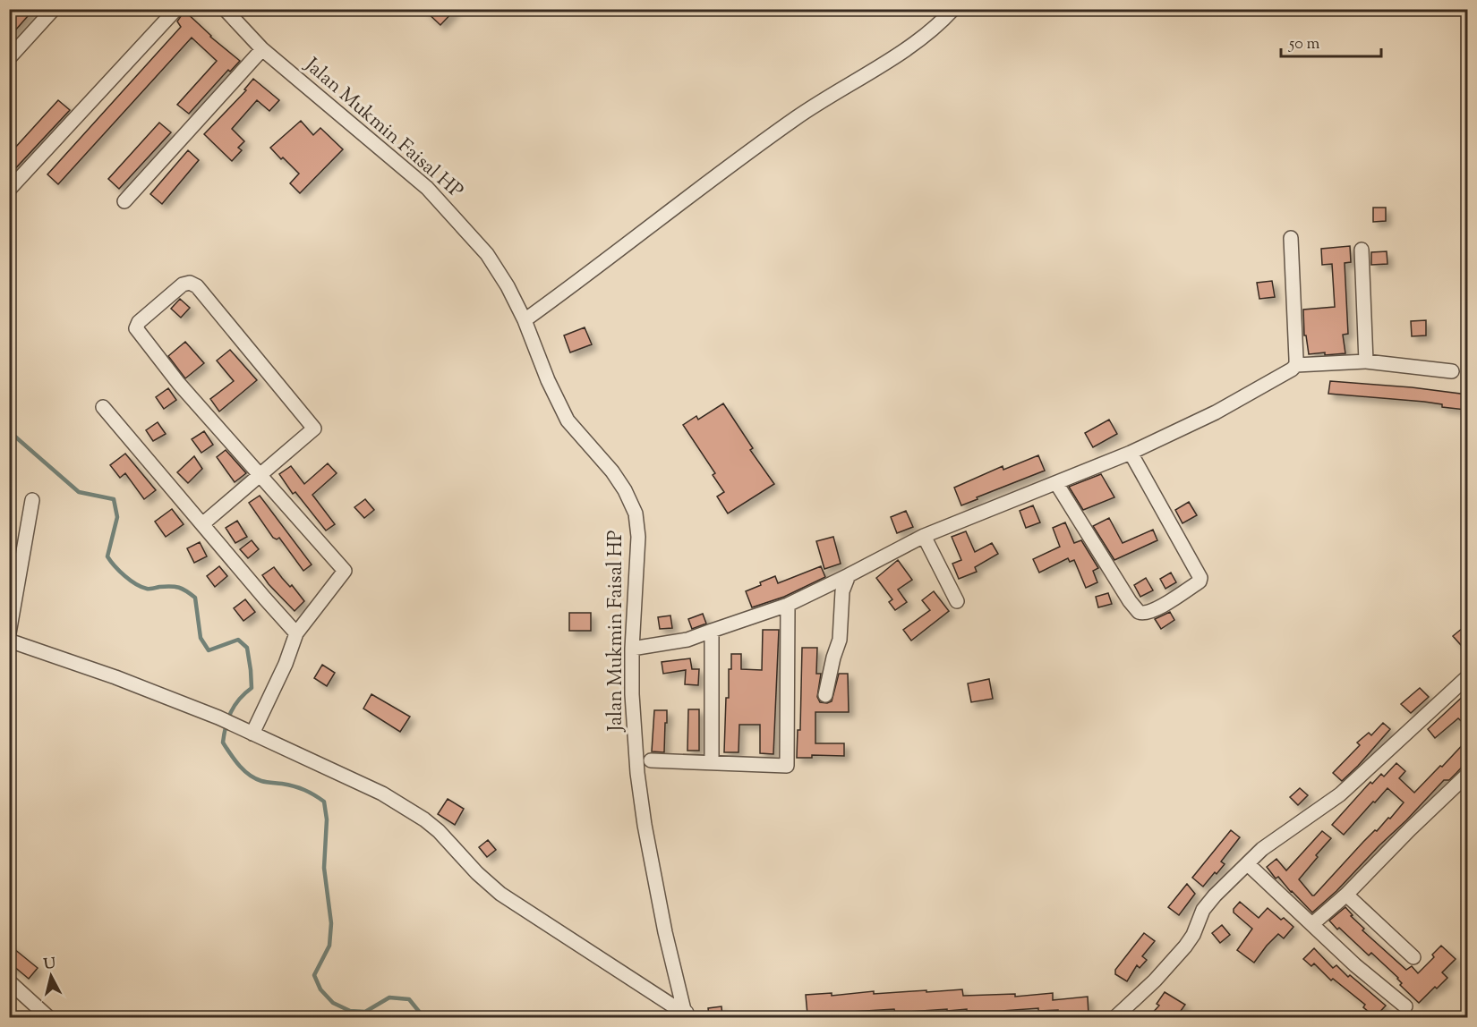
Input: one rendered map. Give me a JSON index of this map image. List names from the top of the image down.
{
  "streets": {
    "street": ["Jalan Mukmin Faisal HP"]
  },
  "scale_bar": "50 m",
  "north": "top"
}
